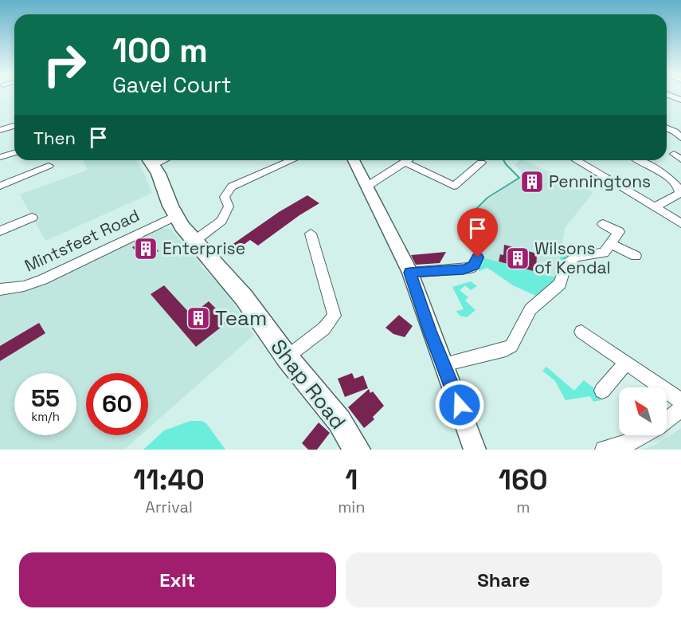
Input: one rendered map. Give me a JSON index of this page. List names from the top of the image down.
{
  "streets": {
    "highway": ["Shap Road"],
    "street": ["Mintsfeet Road"]
  },
  "crossings": [
    ["Mintsfeet Road", "Shap Road"]
  ],
  "places": {
    "building": [
      "Penningtons",
      "Enterprise",
      "Wilsons of Kendal",
      "Team"
    ]
  },
  "north": "top left",
  "page": {
    "turn": ["100 m", "Gavel Court"],
    "then": "Then",
    "speed": "55 km/h",
    "limit": "60",
    "eta": [
      "11:40",
      "Arrival",
      "1",
      "min",
      "160",
      "m"
    ],
    "buttons": ["Exit", "Share"]
  }
}
